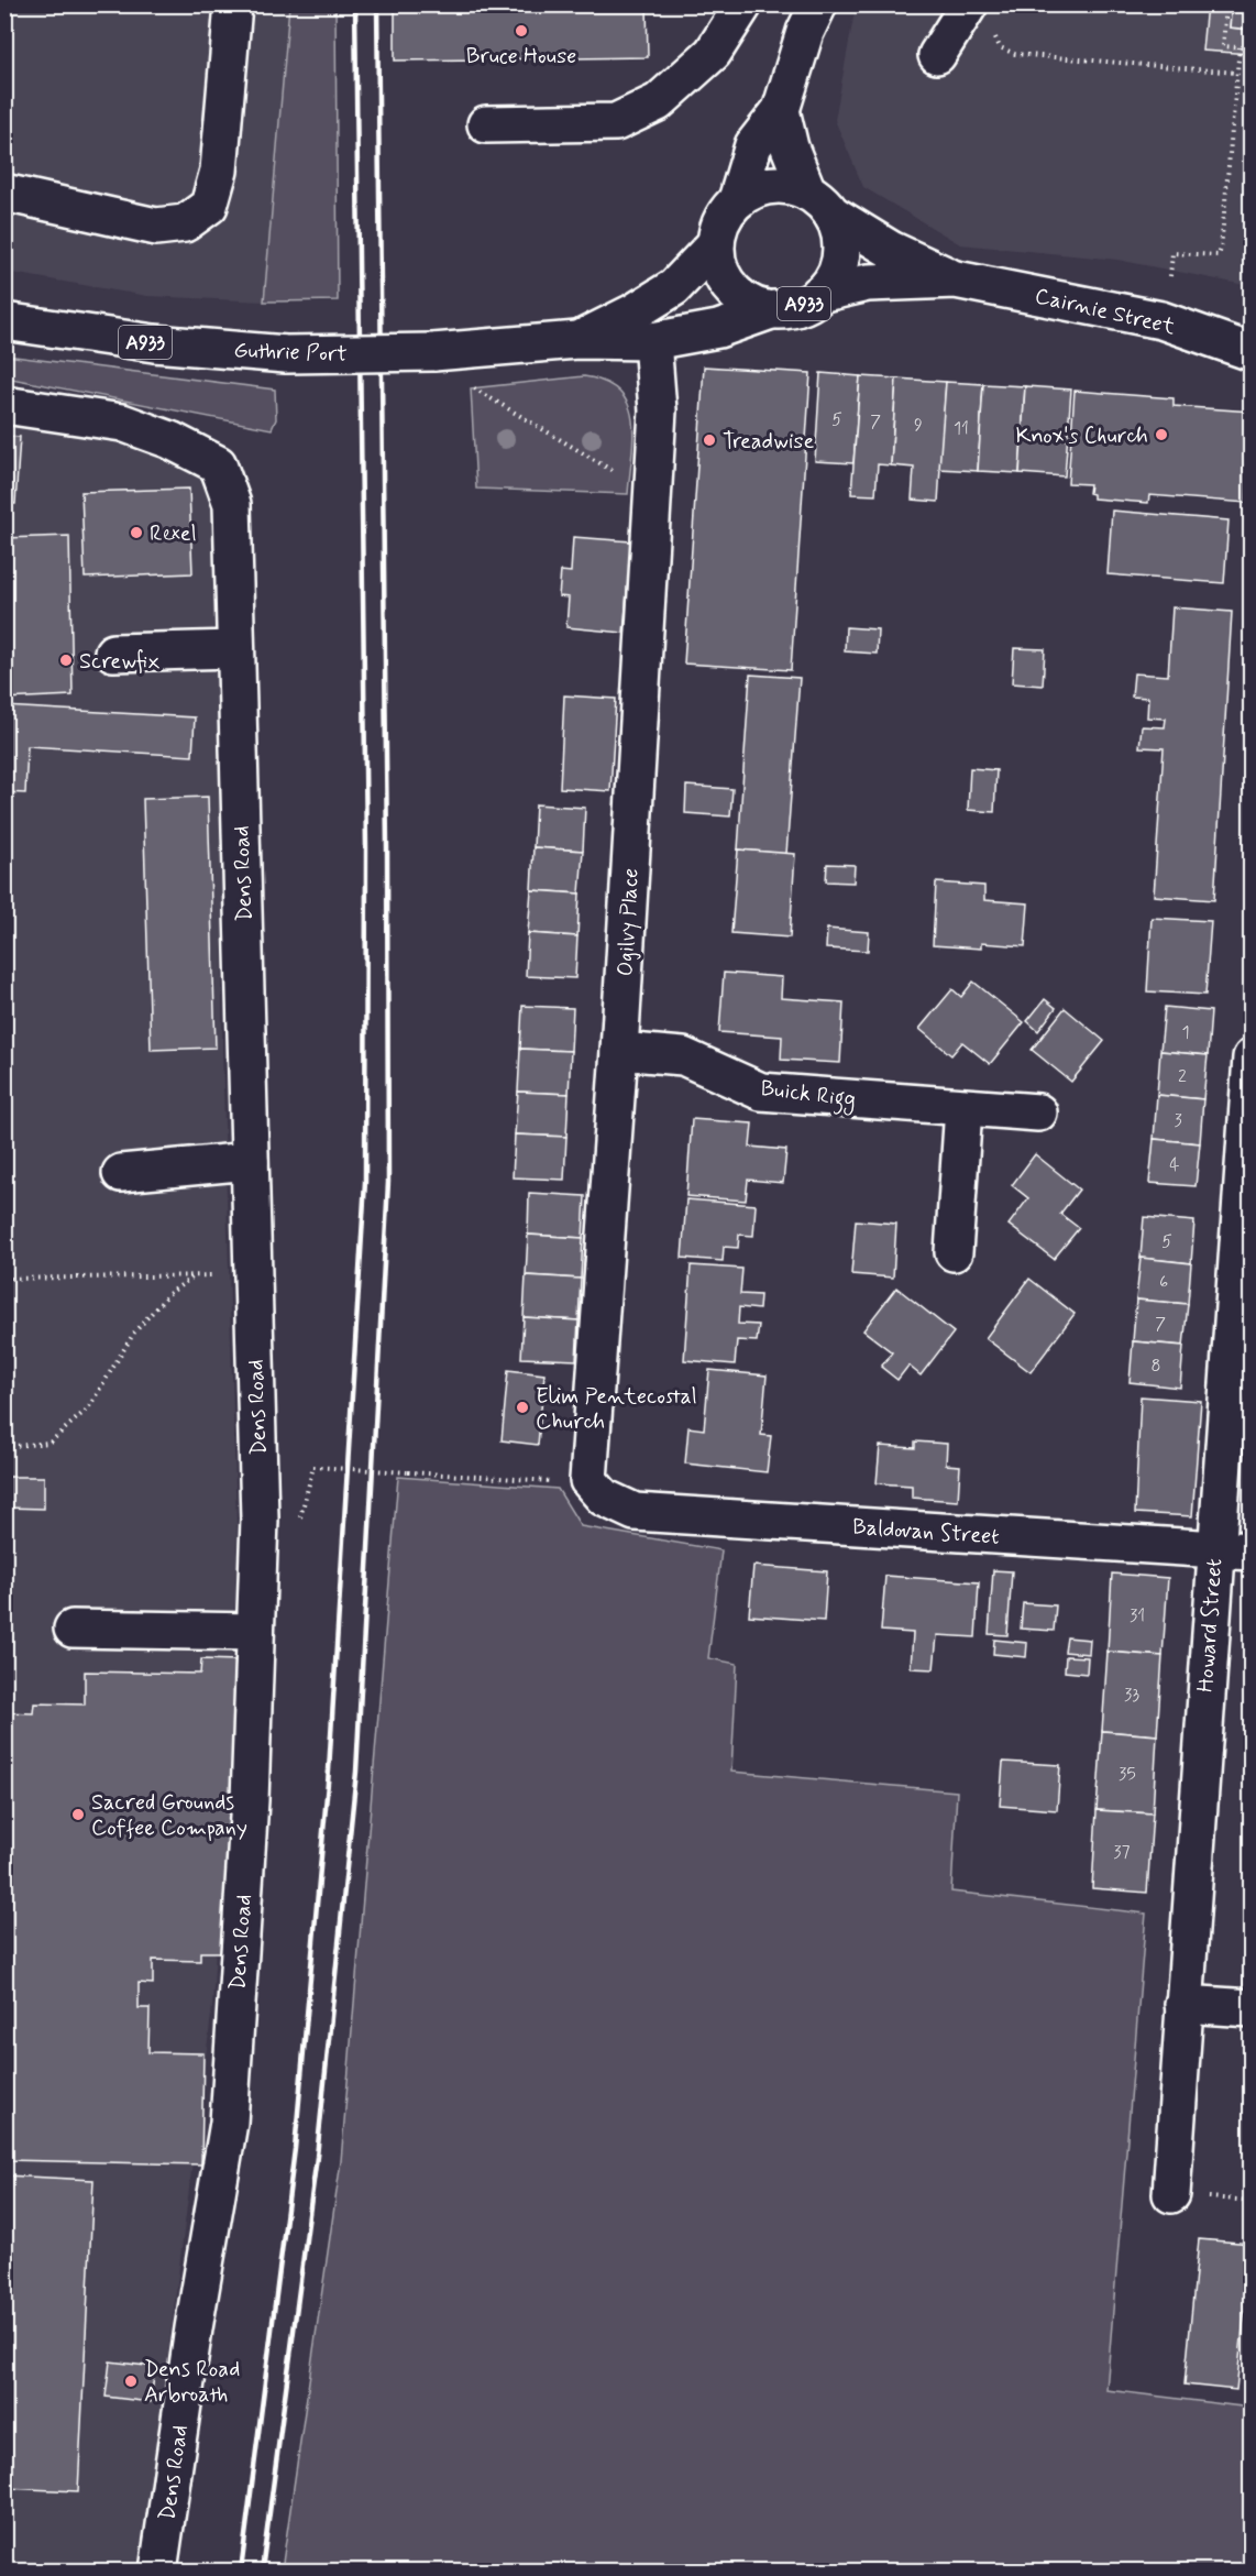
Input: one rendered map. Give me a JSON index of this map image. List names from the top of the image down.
{
  "streets": {
    "street": [
      "A933",
      "Cairnie Street",
      "Guthrie Port",
      "Dens Road",
      "Ogilvy Place",
      "Buick Rigg",
      "Baldovan Street",
      "Howard Street"
    ]
  },
  "crossings": [
    ["A933", "Cairnie Street"],
    ["A933", "Guthrie Port"],
    ["Cairnie Street", "Guthrie Port"],
    ["Guthrie Port", "Ogilvy Place"],
    ["Ogilvy Place", "Buick Rigg"],
    ["Ogilvy Place", "Baldovan Street"],
    ["Baldovan Street", "Howard Street"]
  ],
  "places": [
    "Bruce House",
    "Knox's Church",
    "Treadwise",
    "Rexel",
    "Screwfix",
    "Elim Pentecostal Church",
    "Sacred Grounds Coffee Company",
    "Dens Road Arbroath"
  ],
  "house_numbers": [
    "5",
    "7",
    "9",
    "11",
    "1",
    "2",
    "3",
    "4",
    "5",
    "6",
    "7",
    "8",
    "31",
    "33",
    "35",
    "37"
  ]
}
